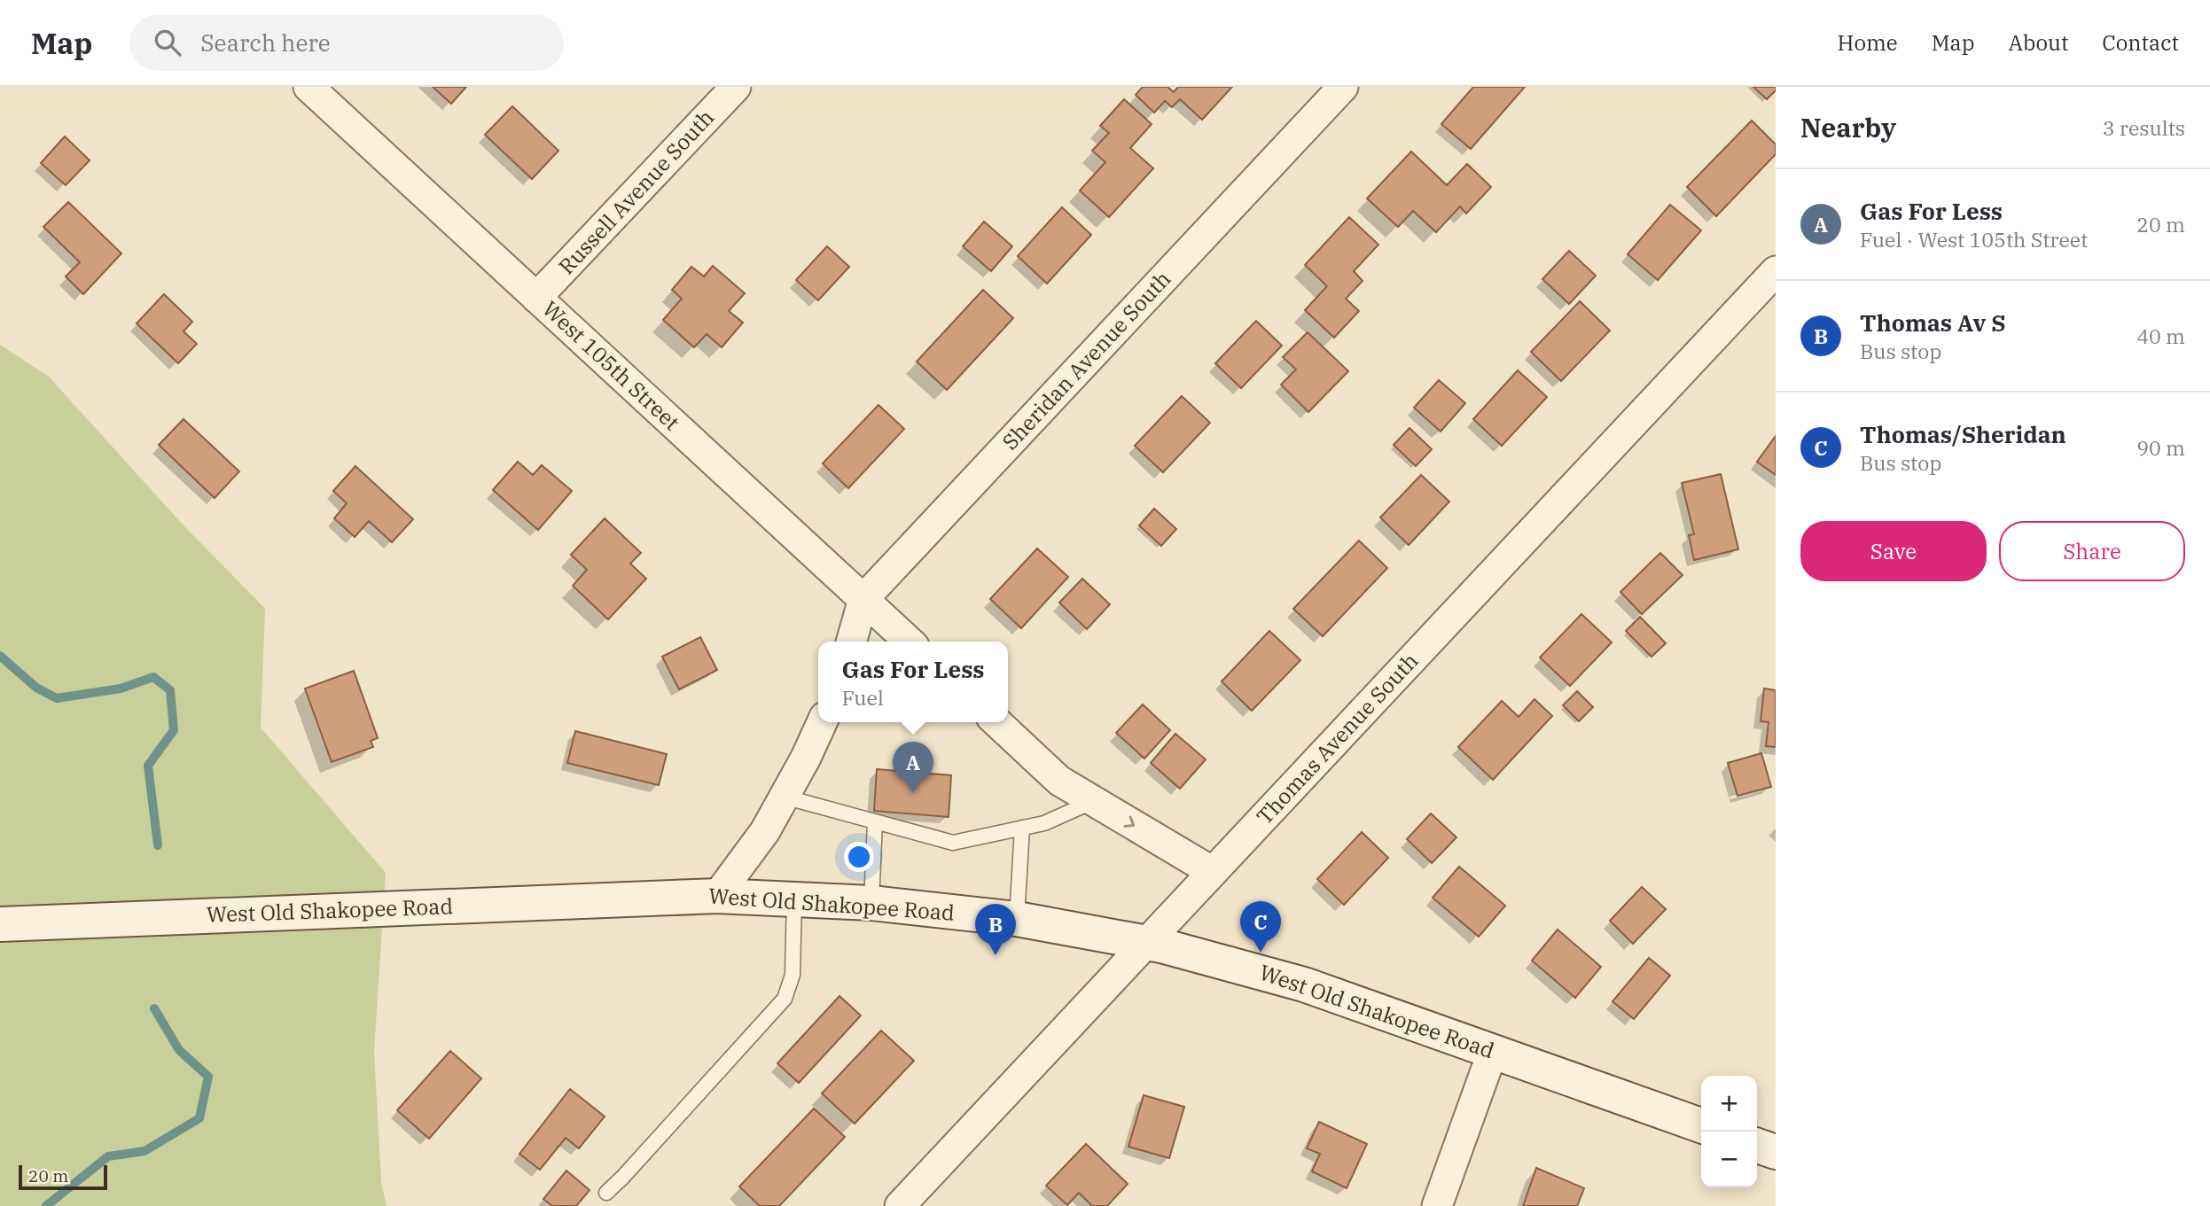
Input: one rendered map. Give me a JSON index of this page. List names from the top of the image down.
{
  "streets": {
    "main road": ["West Old Shakopee Road"],
    "street": [
      "Russell Avenue South",
      "Sheridan Avenue South",
      "West 105th Street",
      "Thomas Avenue South"
    ]
  },
  "crossings": [
    ["Russell Avenue South", "West 105th Street"],
    ["Sheridan Avenue South", "West 105th Street"],
    ["Thomas Avenue South", "West Old Shakopee Road"]
  ],
  "scale_bar": "20 m",
  "page": {
    "header": "Map",
    "search": "Search here",
    "nav": [
      "Home",
      "Map",
      "About",
      "Contact"
    ],
    "heading": ["Nearby", "3 results"],
    "list": [
      {
        "mark": "A",
        "name": "Gas For Less",
        "note": "Fuel · West 105th Street",
        "value": "20 m"
      },
      {
        "mark": "B",
        "name": "Thomas Av S",
        "note": "Bus stop",
        "value": "40 m"
      },
      {
        "mark": "C",
        "name": "Thomas/Sheridan",
        "note": "Bus stop",
        "value": "90 m"
      }
    ],
    "buttons": ["Save", "Share"],
    "popup": ["Gas For Less", "Fuel"],
    "pins": ["A", "C", "B"],
    "map_buttons": ["+", "−"],
    "scale": "20 m"
  }
}
